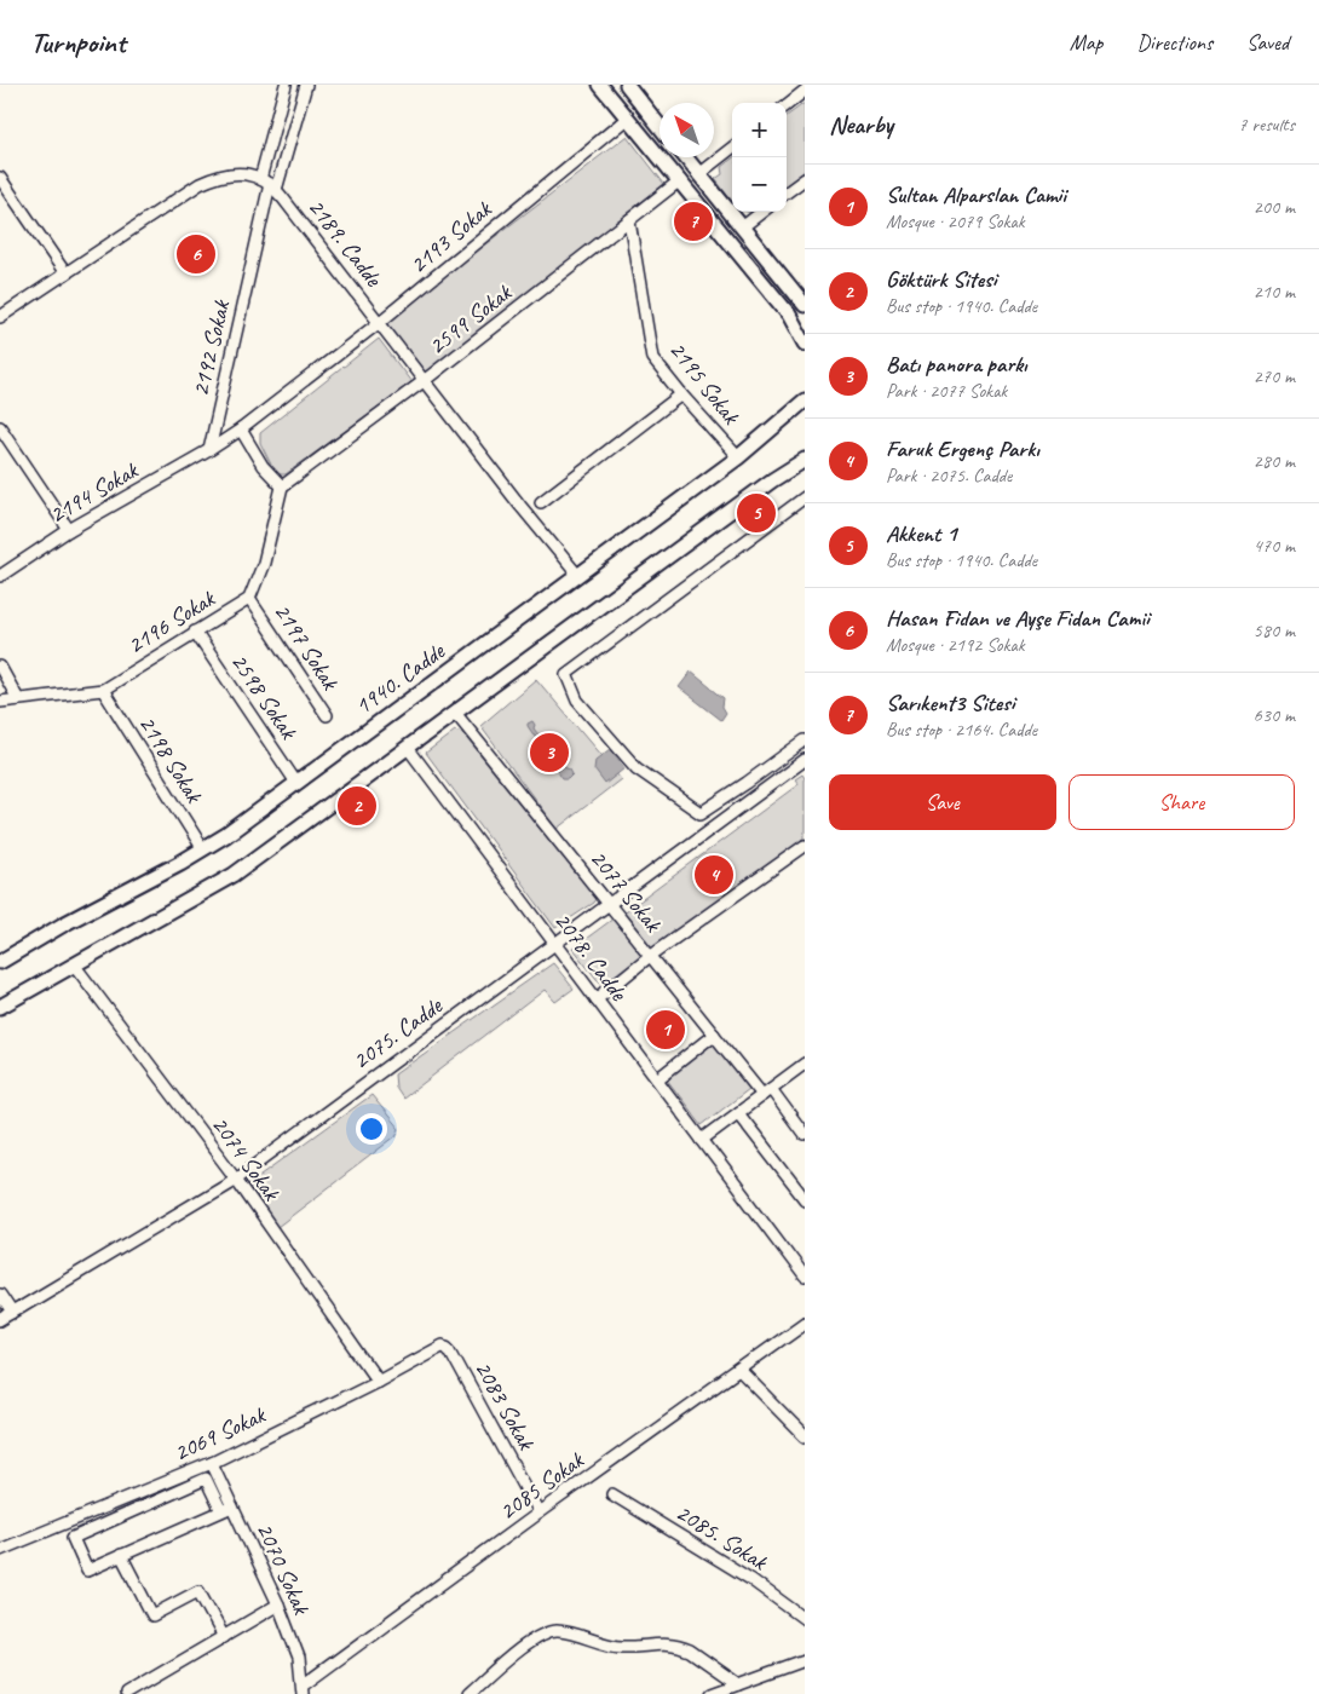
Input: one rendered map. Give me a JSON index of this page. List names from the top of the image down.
{
  "streets": {
    "main road": ["1940. Cadde"],
    "street": [
      "2193 Sokak",
      "2189. Cadde",
      "2599 Sokak",
      "2192 Sokak",
      "2195 Sokak",
      "2194 Sokak",
      "2196 Sokak",
      "2197 Sokak",
      "2598 Sokak",
      "2198 Sokak",
      "2077 Sokak",
      "2078. Cadde",
      "2075. Cadde",
      "2074 Sokak",
      "2083 Sokak",
      "2069 Sokak",
      "2085 Sokak",
      "2085. Sokak",
      "2070 Sokak"
    ]
  },
  "crossings": [
    ["2193 Sokak", "2189. Cadde"],
    ["2193 Sokak", "2192 Sokak"],
    ["2193 Sokak", "2194 Sokak"],
    ["2189. Cadde", "2599 Sokak"],
    ["2189. Cadde", "2192 Sokak"],
    ["2189. Cadde", "1940. Cadde"],
    ["2599 Sokak", "2195 Sokak"],
    ["2599 Sokak", "2196 Sokak"],
    ["2192 Sokak", "2194 Sokak"],
    ["2195 Sokak", "1940. Cadde"],
    ["2196 Sokak", "2197 Sokak"],
    ["2196 Sokak", "2598 Sokak"],
    ["2196 Sokak", "2198 Sokak"],
    ["1940. Cadde", "2598 Sokak"],
    ["1940. Cadde", "2198 Sokak"],
    ["2077 Sokak", "2075. Cadde"],
    ["2078. Cadde", "2075. Cadde"],
    ["2075. Cadde", "2074 Sokak"],
    ["2074 Sokak", "2069 Sokak"],
    ["2083 Sokak", "2069 Sokak"],
    ["2083 Sokak", "2085 Sokak"],
    ["2069 Sokak", "2070 Sokak"],
    ["2085 Sokak", "2070 Sokak"]
  ],
  "north": "top left",
  "page": {
    "header": "Turnpoint",
    "nav": ["Map", "Directions", "Saved"],
    "heading": ["Nearby", "7 results"],
    "map_buttons": ["+", "−"],
    "list": [
      {
        "mark": "1",
        "name": "Sultan Alparslan Camii",
        "note": "Mosque · 2079 Sokak",
        "value": "200 m"
      },
      {
        "mark": "2",
        "name": "Göktürk Sitesi",
        "note": "Bus stop · 1940. Cadde",
        "value": "210 m"
      },
      {
        "mark": "3",
        "name": "Batı panora parkı",
        "note": "Park · 2077 Sokak",
        "value": "270 m"
      },
      {
        "mark": "4",
        "name": "Faruk Ergenç Parkı",
        "note": "Park · 2075. Cadde",
        "value": "280 m"
      },
      {
        "mark": "5",
        "name": "Akkent 1",
        "note": "Bus stop · 1940. Cadde",
        "value": "470 m"
      },
      {
        "mark": "6",
        "name": "Hasan Fidan ve Ayşe Fidan Camii",
        "note": "Mosque · 2192 Sokak",
        "value": "580 m"
      },
      {
        "mark": "7",
        "name": "Sarıkent3 Sitesi",
        "note": "Bus stop · 2164. Cadde",
        "value": "630 m"
      }
    ],
    "pins": [
      "7",
      "6",
      "5",
      "3",
      "2",
      "4",
      "1"
    ],
    "buttons": ["Save", "Share"]
  }
}
